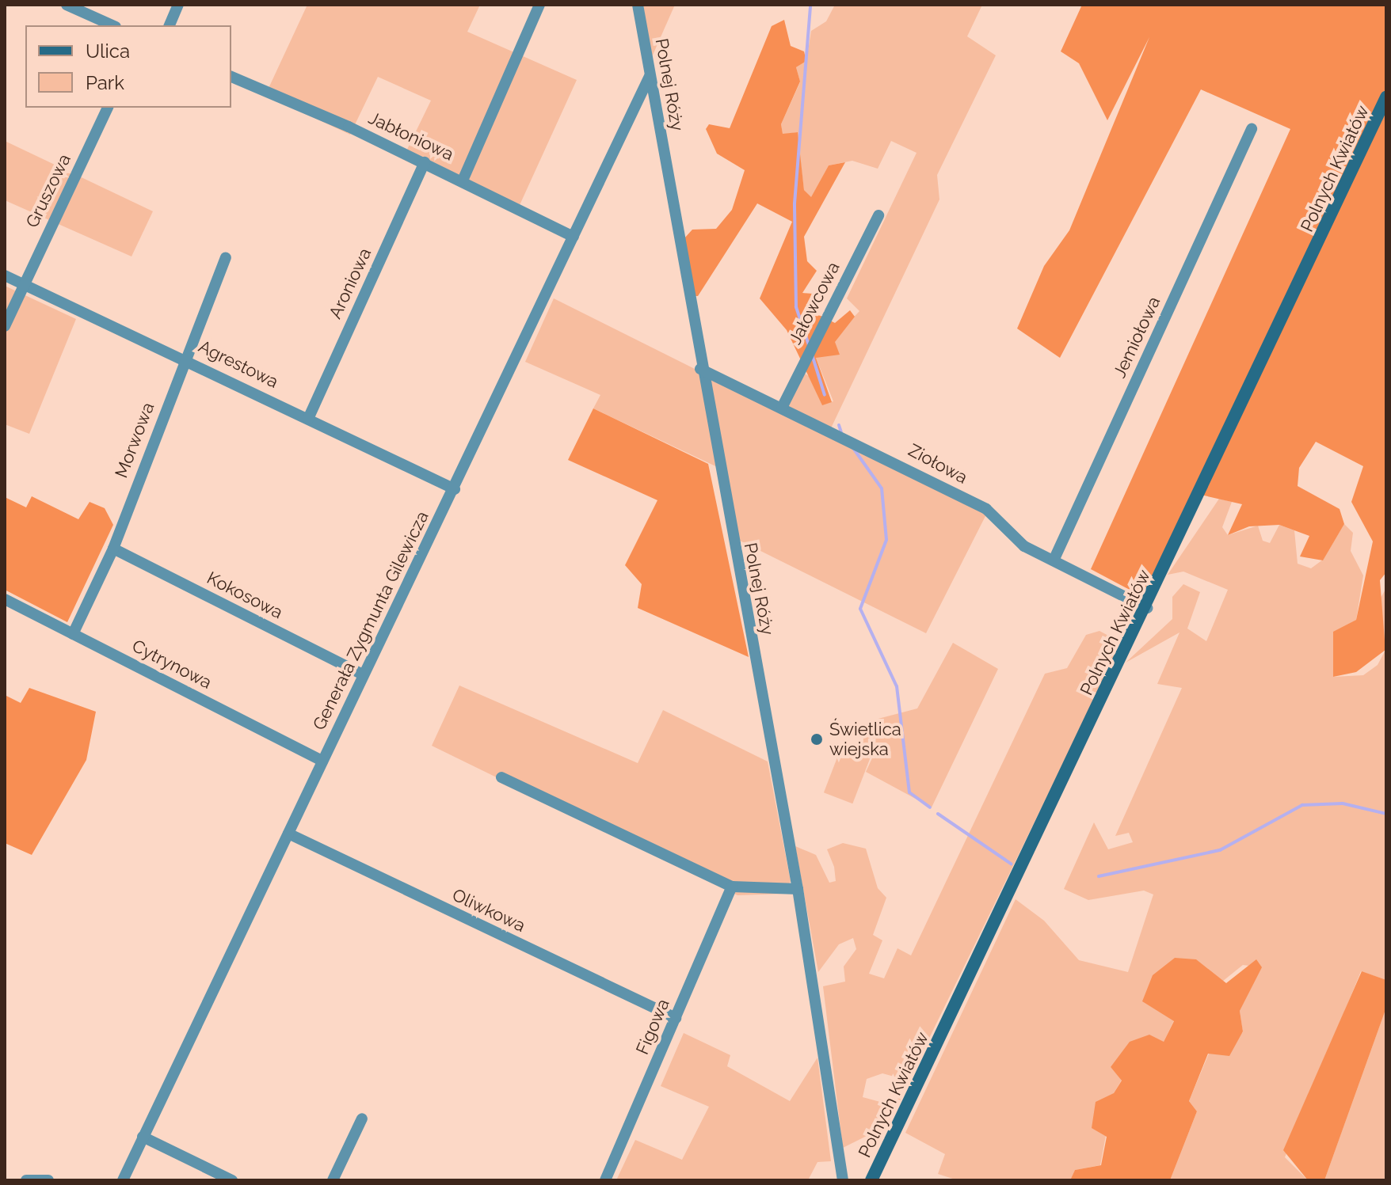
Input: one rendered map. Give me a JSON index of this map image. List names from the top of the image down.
{
  "streets": {
    "street": [
      "Polnej Róży",
      "Jabłoniowa",
      "Polnych Kwiatów",
      "Gruszowa",
      "Aroniowa",
      "Jałowcowa",
      "Jemiołowa",
      "Agrestowa",
      "Morwowa",
      "Ziołowa",
      "Kokosowa",
      "Generała Zygmunta Gilewicza",
      "Cytrynowa",
      "Oliwkowa",
      "Figowa"
    ]
  },
  "crossings": [
    ["Polnej Róży", "Ziołowa"],
    ["Polnej Róży", "Generała Zygmunta Gilewicza"],
    ["Jabłoniowa", "Aroniowa"],
    ["Jabłoniowa", "Generała Zygmunta Gilewicza"],
    ["Polnych Kwiatów", "Ziołowa"],
    ["Gruszowa", "Agrestowa"],
    ["Aroniowa", "Agrestowa"],
    ["Jałowcowa", "Ziołowa"],
    ["Jemiołowa", "Ziołowa"],
    ["Agrestowa", "Morwowa"],
    ["Agrestowa", "Generała Zygmunta Gilewicza"],
    ["Morwowa", "Kokosowa"],
    ["Morwowa", "Cytrynowa"],
    ["Kokosowa", "Generała Zygmunta Gilewicza"],
    ["Generała Zygmunta Gilewicza", "Cytrynowa"],
    ["Generała Zygmunta Gilewicza", "Oliwkowa"],
    ["Oliwkowa", "Figowa"]
  ],
  "places": ["Świetlica wiejska"],
  "legend": ["Ulica", "Park"]
}
